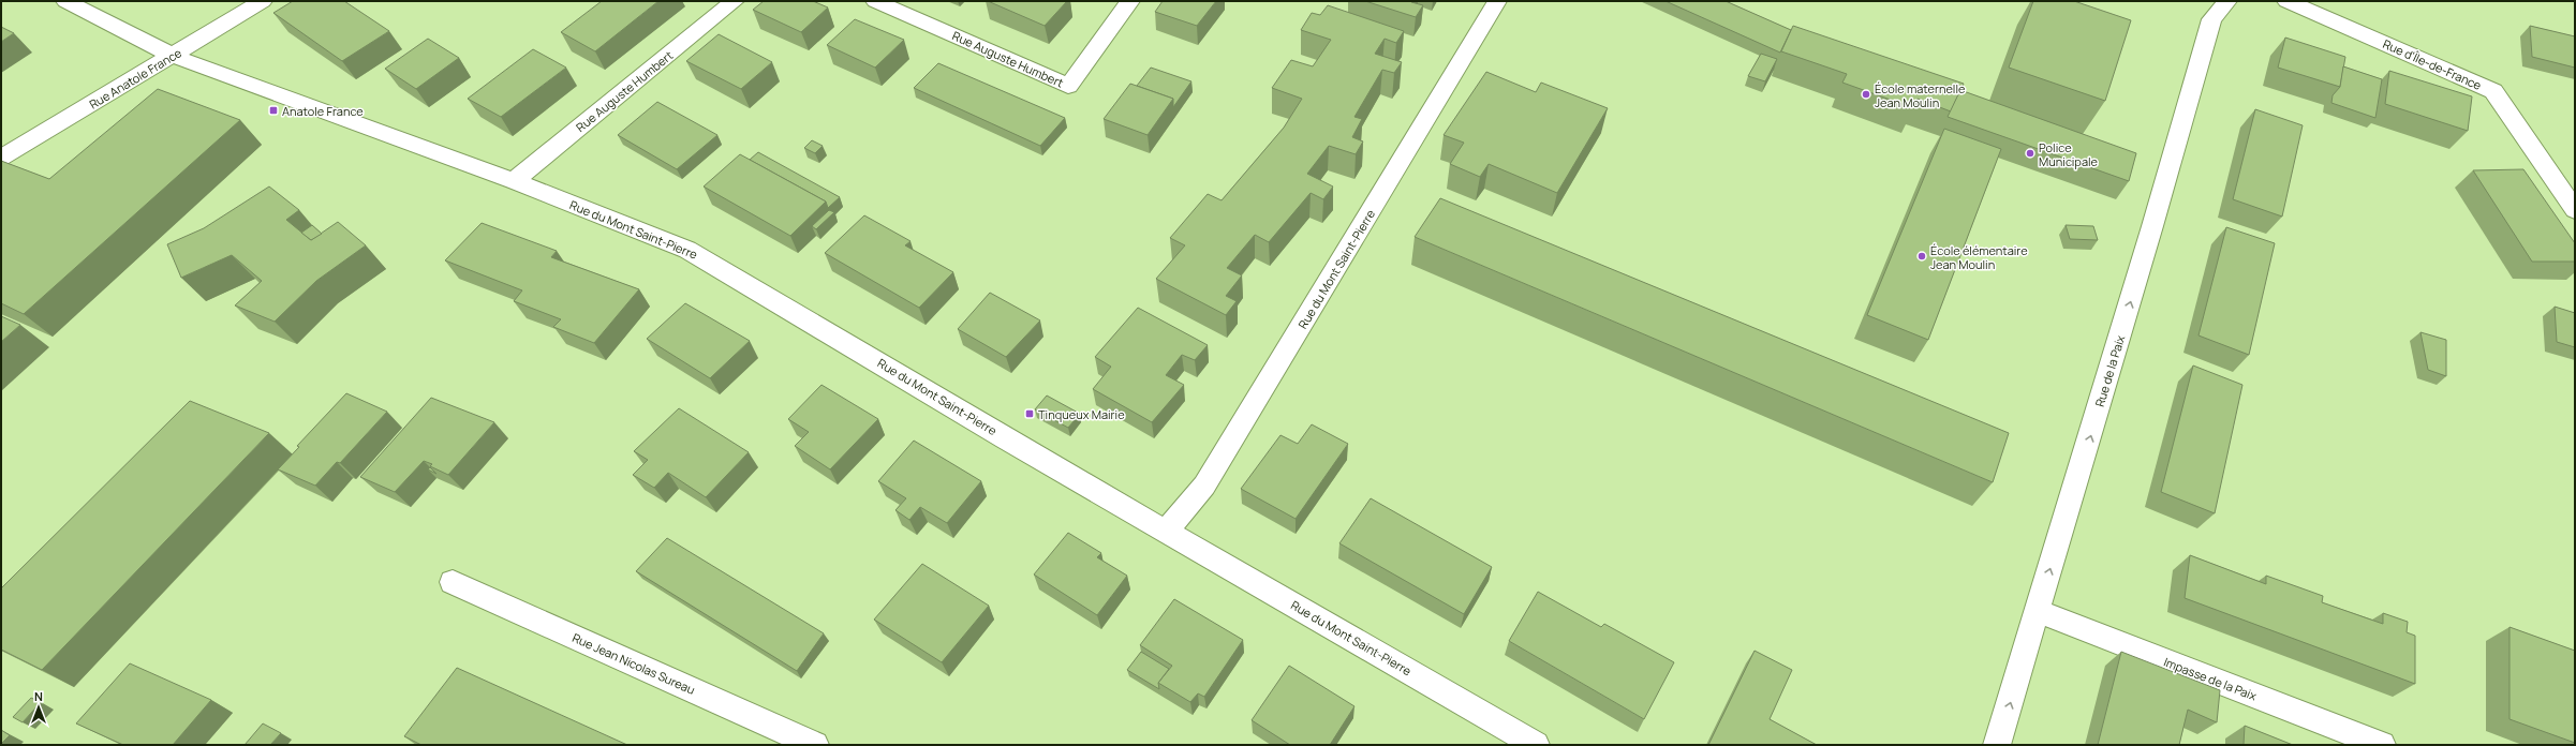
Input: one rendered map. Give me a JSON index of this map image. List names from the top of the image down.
{
  "streets": {
    "street": [
      "Rue Auguste Humbert",
      "Rue d'Île-de-France",
      "Rue Anatole France",
      "Rue du Mont Saint-Pierre",
      "Rue de la Paix",
      "Rue Jean Nicolas Sureau",
      "Impasse de la Paix"
    ]
  },
  "crossings": [
    ["Rue Auguste Humbert", "Rue du Mont Saint-Pierre"],
    ["Rue Anatole France", "Rue du Mont Saint-Pierre"],
    ["Rue de la Paix", "Impasse de la Paix"]
  ],
  "one_way": ["Rue de la Paix"],
  "places": {
    "other": ["École maternelle Jean Moulin", "Police Municipale", "École élémentaire Jean Moulin"],
    "transit": ["Anatole France", "Tinqueux Mairie"]
  },
  "north": "top"
}
